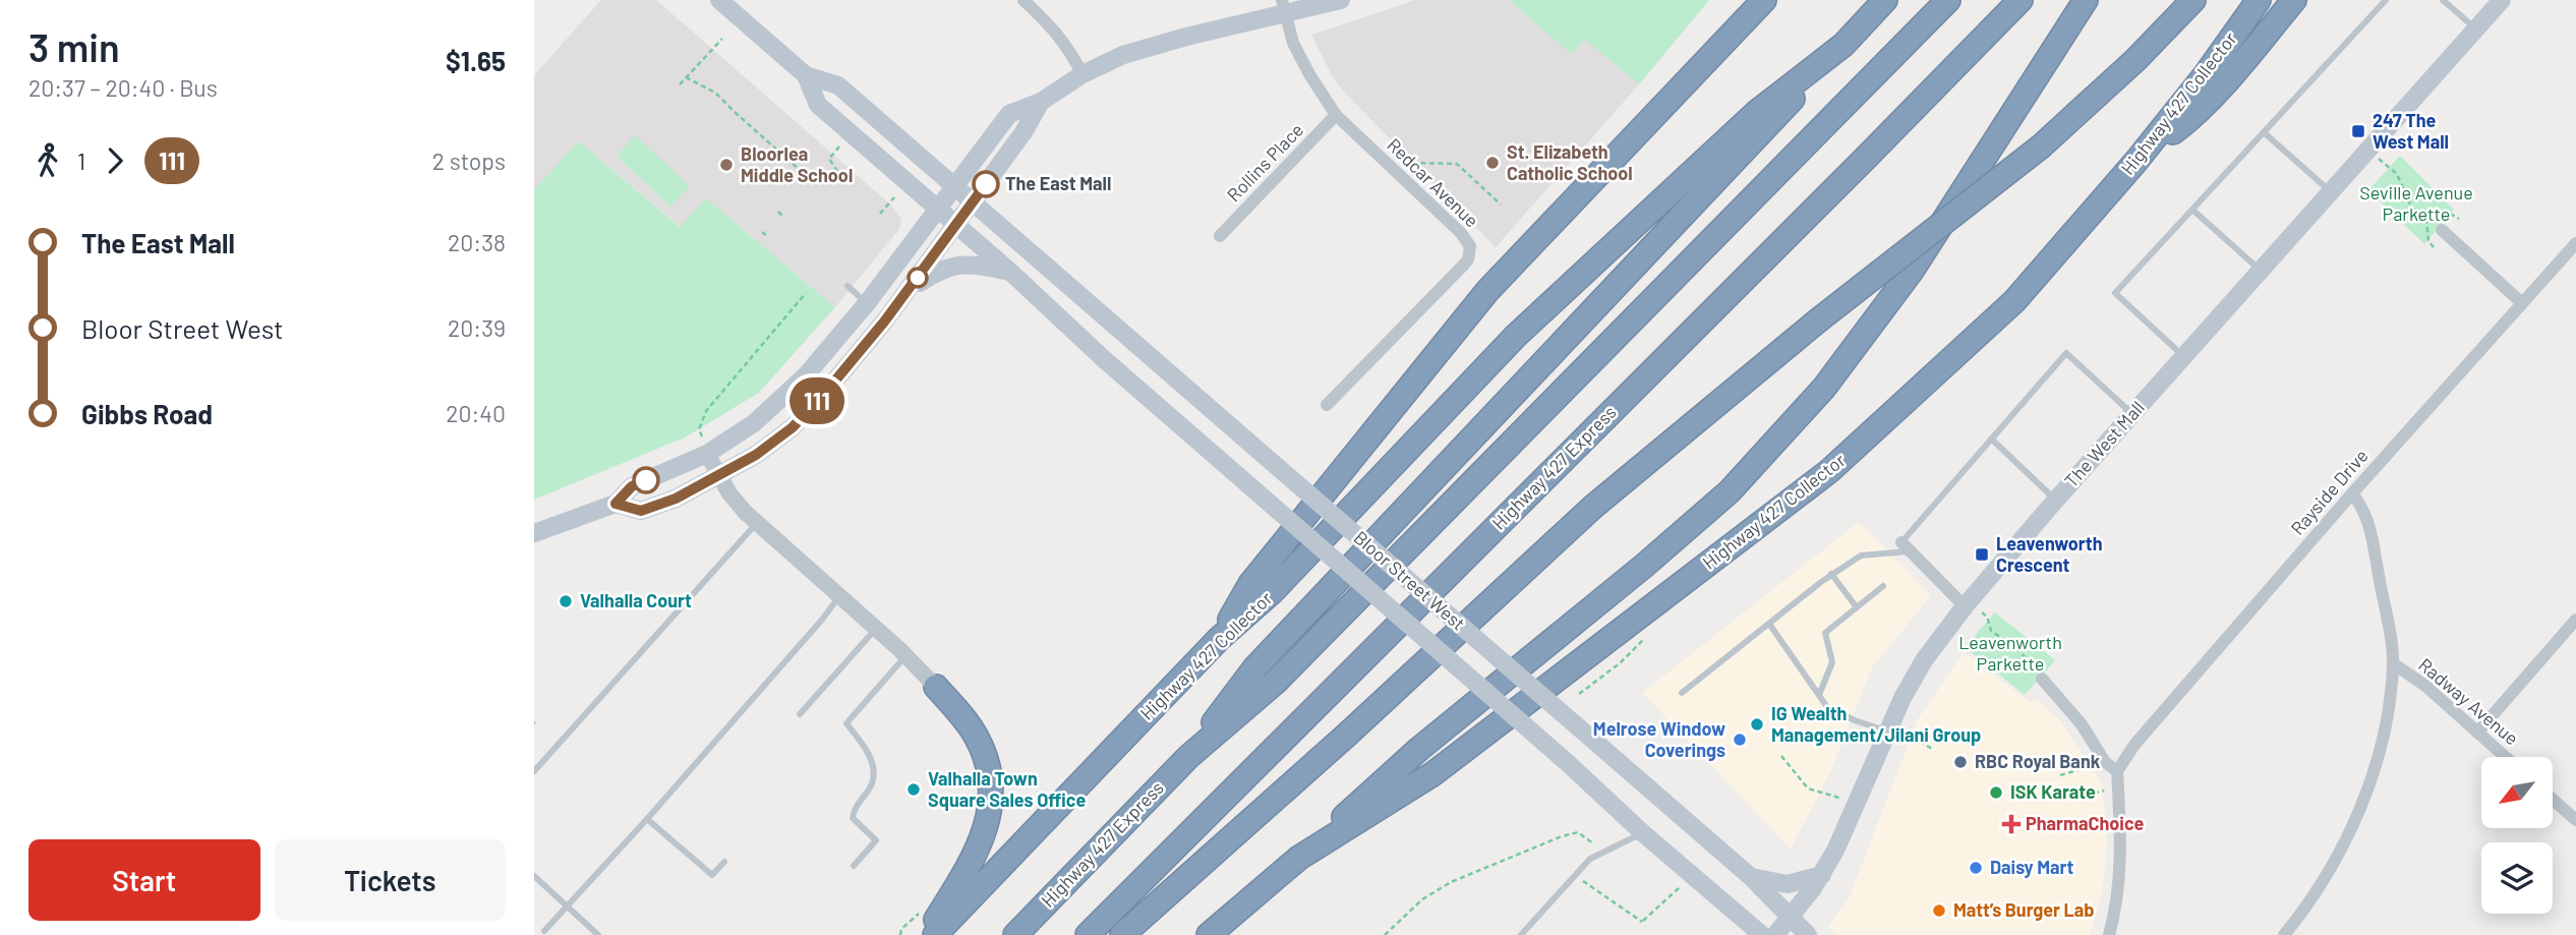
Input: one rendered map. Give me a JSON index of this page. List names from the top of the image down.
{
  "streets": {
    "highway": ["Highway 427 Collector", "Highway 427 Express"],
    "main road": ["The West Mall", "Bloor Street West"],
    "street": [
      "Rollins Place",
      "Redcar Avenue",
      "Rayside Drive",
      "Radway Avenue"
    ]
  },
  "crossings": [
    ["Rollins Place", "Redcar Avenue"],
    ["The West Mall", "Bloor Street West"]
  ],
  "parks": ["Seville Avenue Parkette", "Leavenworth Parkette"],
  "places": {
    "transit": ["247 The West Mall", "Leavenworth Crescent"],
    "other": [
      "St. Elizabeth Catholic School",
      "Bloorlea Middle School",
      "The East Mall",
      "Valhalla Court",
      "IG Wealth Management/Jilani Group",
      "Melrose Window Coverings",
      "RBC Royal Bank",
      "Valhalla Town Square Sales Office",
      "ISK Karate",
      "Daisy Mart",
      "Matt’s Burger Lab"
    ],
    "health": ["PharmaChoice"]
  },
  "lines": ["bus line 111"],
  "north": "bottom left",
  "page": {
    "heading": ["3 min", "20:37 – 20:40 · Bus", "$1.65"],
    "on_map": "111",
    "legs": ["1", "111", "2 stops"],
    "list": [
      {
        "name": "The East Mall",
        "value": "20:38"
      },
      {
        "name": "Bloor Street West",
        "value": "20:39"
      },
      {
        "name": "Gibbs Road",
        "value": "20:40"
      }
    ],
    "buttons": ["Start", "Tickets"]
  }
}
